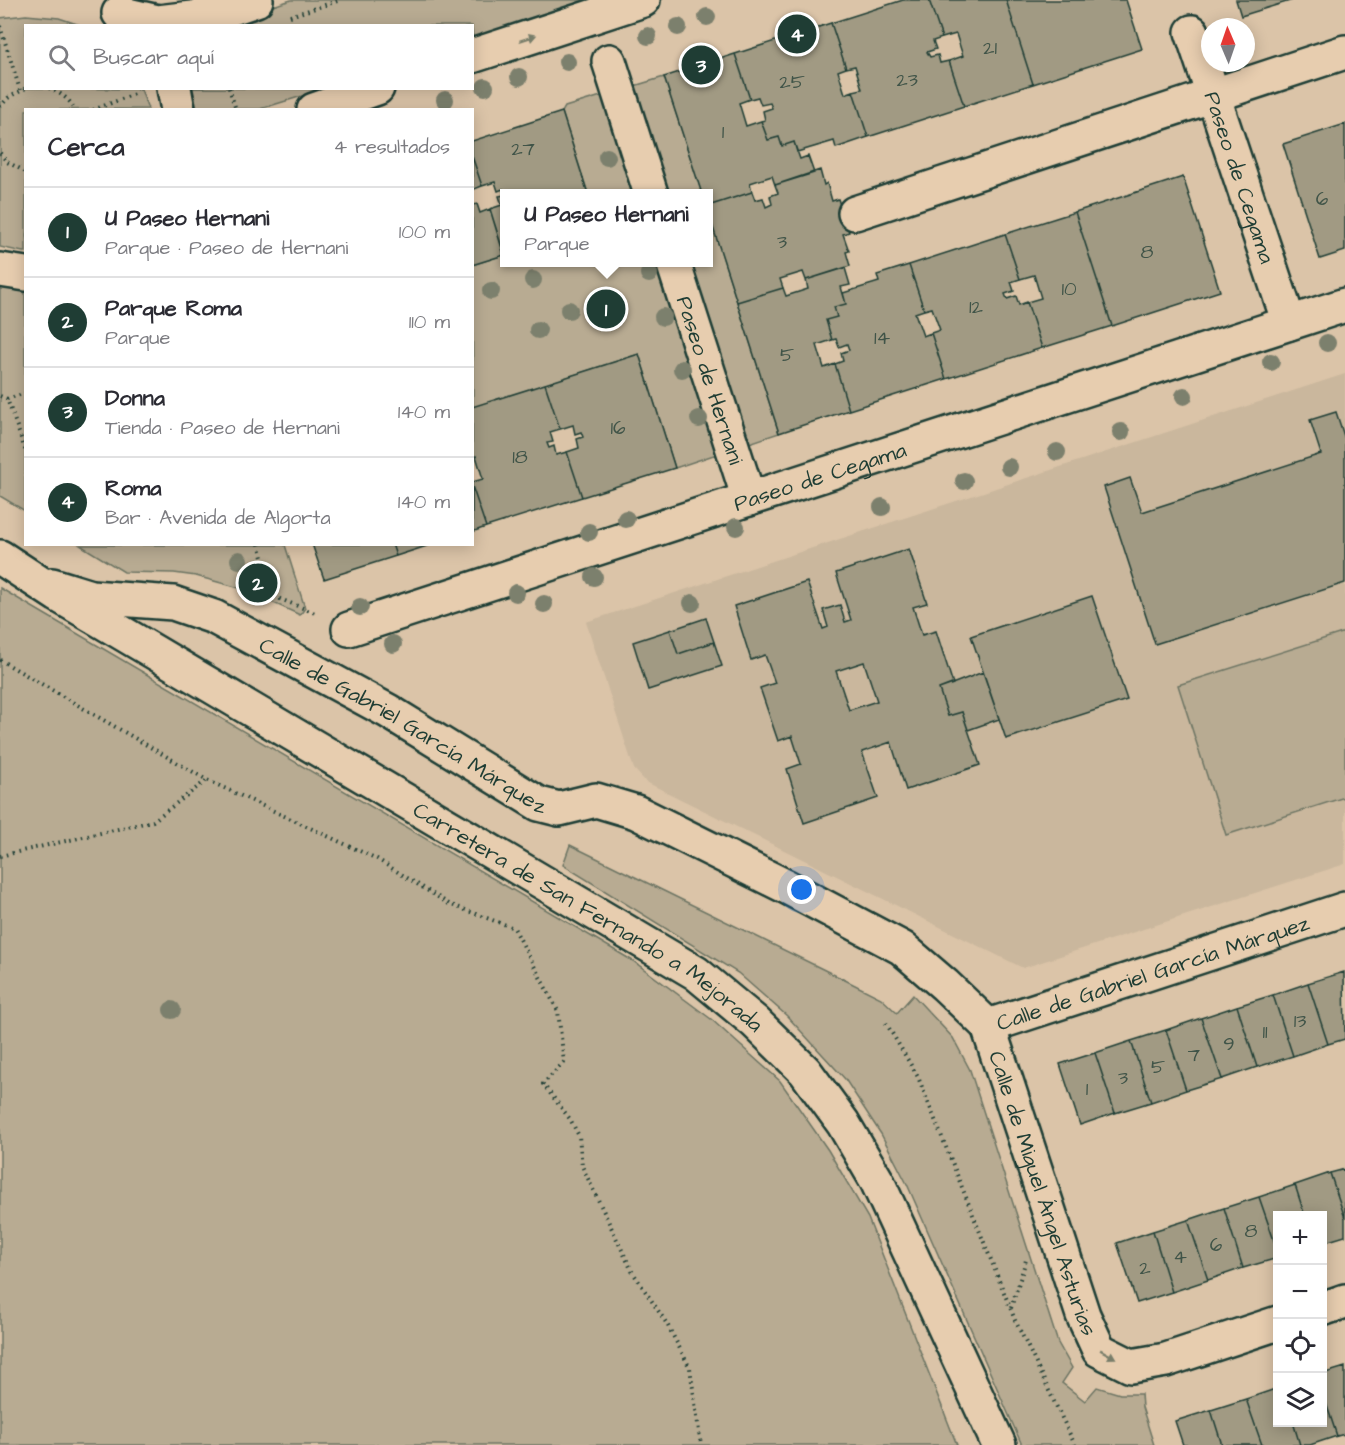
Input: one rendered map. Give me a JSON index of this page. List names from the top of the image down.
{
  "streets": {
    "street": [
      "Paseo de Cegama",
      "Paseo de Hernani",
      "Calle de Gabriel García Márquez",
      "Carretera de San Fernando a Mejorada",
      "Calle de Miguel Ángel Asturias"
    ]
  },
  "crossings": [
    ["Paseo de Cegama", "Paseo de Hernani"],
    ["Calle de Gabriel García Márquez", "Carretera de San Fernando a Mejorada"],
    ["Calle de Gabriel García Márquez", "Calle de Miguel Ángel Asturias"]
  ],
  "house_numbers": [
    "21",
    "23",
    "25",
    "1",
    "27",
    "6",
    "3",
    "8",
    "10",
    "12",
    "14",
    "5",
    "16",
    "18",
    "13",
    "11",
    "9",
    "7",
    "5",
    "3",
    "1",
    "8",
    "6",
    "4",
    "2"
  ],
  "north": "top",
  "page": {
    "pins": [
      "4",
      "3",
      "1",
      "2"
    ],
    "search": "Buscar aquí",
    "heading": ["Cerca", "4 resultados"],
    "list": [
      {
        "mark": "1",
        "name": "U Paseo Hernani",
        "note": "Parque · Paseo de Hernani",
        "value": "100 m"
      },
      {
        "mark": "2",
        "name": "Parque Roma",
        "note": "Parque",
        "value": "110 m"
      },
      {
        "mark": "3",
        "name": "Donna",
        "note": "Tienda · Paseo de Hernani",
        "value": "140 m"
      },
      {
        "mark": "4",
        "name": "Roma",
        "note": "Bar · Avenida de Algorta",
        "value": "140 m"
      }
    ],
    "popup": ["U Paseo Hernani", "Parque"],
    "map_buttons": ["+", "−"]
  }
}
